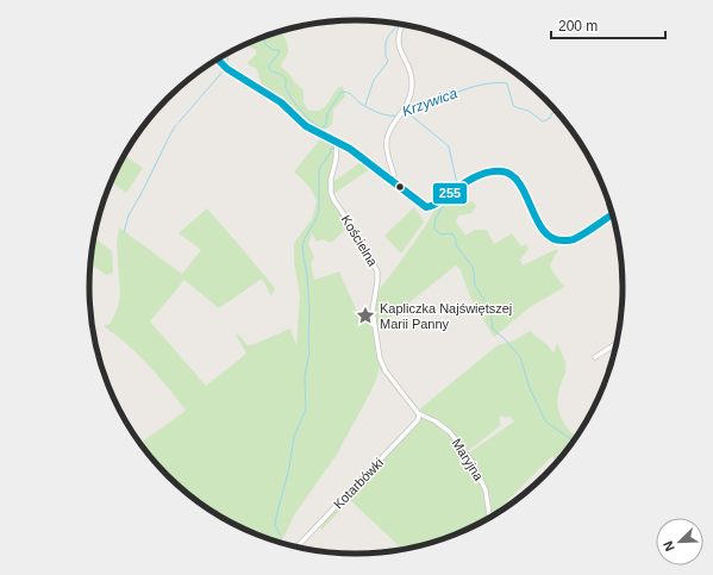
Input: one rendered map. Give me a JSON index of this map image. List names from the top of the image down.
{
  "streets": {
    "street": ["Kościelna", "Maryjna", "Kotarbówki"]
  },
  "crossings": [
    ["Kościelna", "Maryjna"],
    ["Kościelna", "Kotarbówki"],
    ["Maryjna", "Kotarbówki"]
  ],
  "water": ["Krzywica"],
  "places": {
    "place": ["Kapliczka Najświętszej Marii Panny"]
  },
  "lines": ["transit line 255"],
  "scale_bar": "200 m",
  "north": "bottom left"
}
